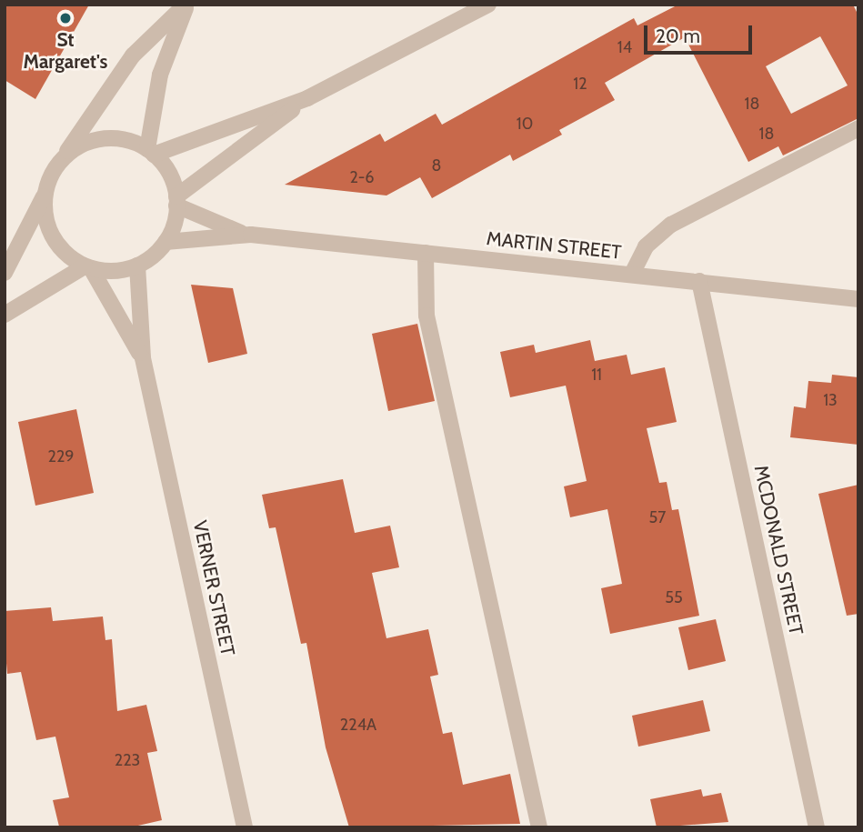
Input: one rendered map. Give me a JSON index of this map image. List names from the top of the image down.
{
  "streets": {
    "street": ["MARTIN STREET", "MCDONALD STREET", "VERNER STREET"]
  },
  "crossings": [
    ["MARTIN STREET", "MCDONALD STREET"],
    ["MARTIN STREET", "VERNER STREET"]
  ],
  "places": ["St Margaret's"],
  "house_numbers": [
    "14",
    "12",
    "18",
    "10",
    "18",
    "8",
    "2-6",
    "11",
    "13",
    "229",
    "57",
    "55",
    "224A",
    "223"
  ],
  "scale_bar": "20 m"
}
